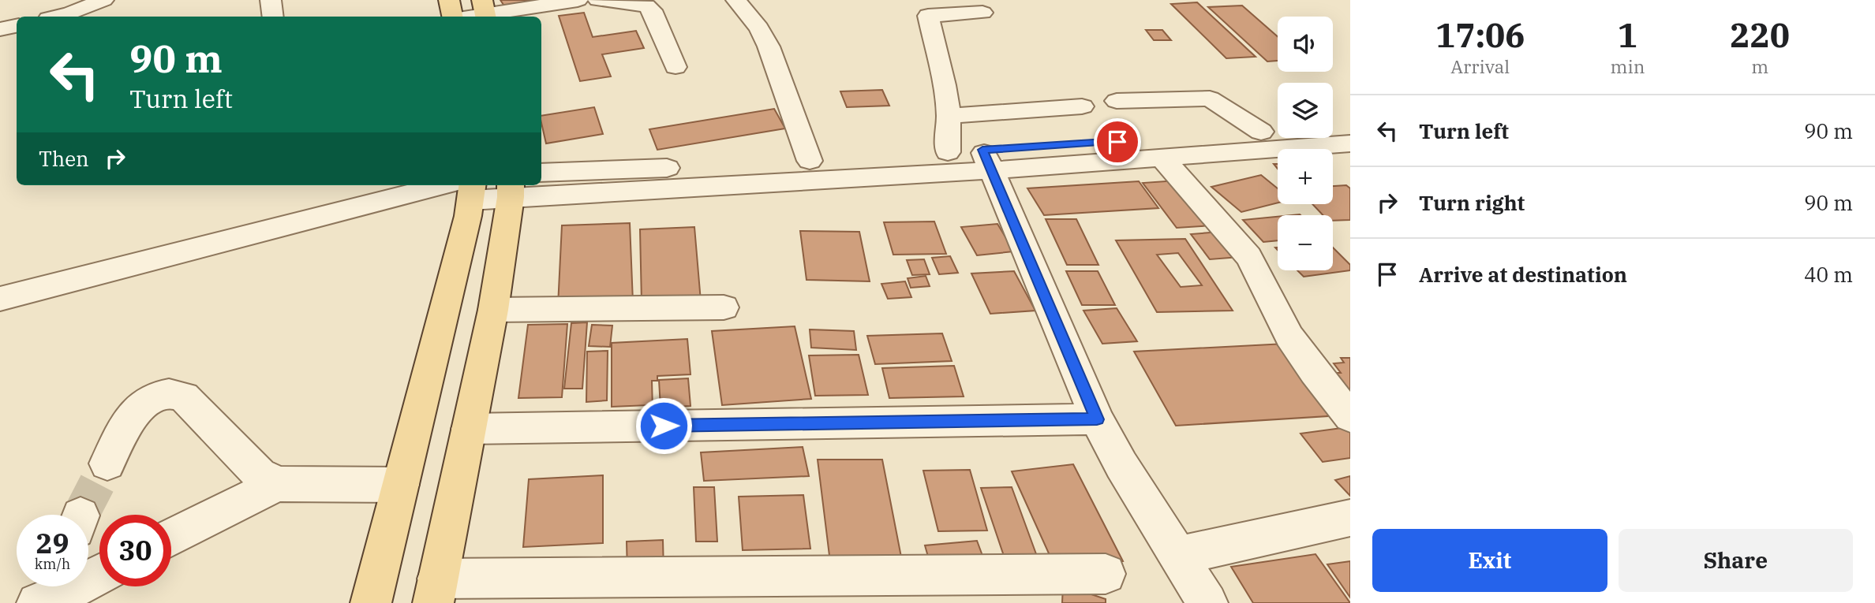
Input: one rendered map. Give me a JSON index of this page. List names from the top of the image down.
{
  "page": {
    "eta": [
      "17:06",
      "Arrival",
      "1",
      "min",
      "220",
      "m"
    ],
    "map_buttons": ["+", "−"],
    "turn": ["90 m", "Turn left"],
    "list": [
      {
        "name": "Turn left",
        "value": "90 m"
      },
      {
        "name": "Turn right",
        "value": "90 m"
      },
      {
        "name": "Arrive at destination",
        "value": "40 m"
      }
    ],
    "then": "Then",
    "speed": "29 km/h",
    "limit": "30",
    "buttons": ["Exit", "Share"]
  }
}
